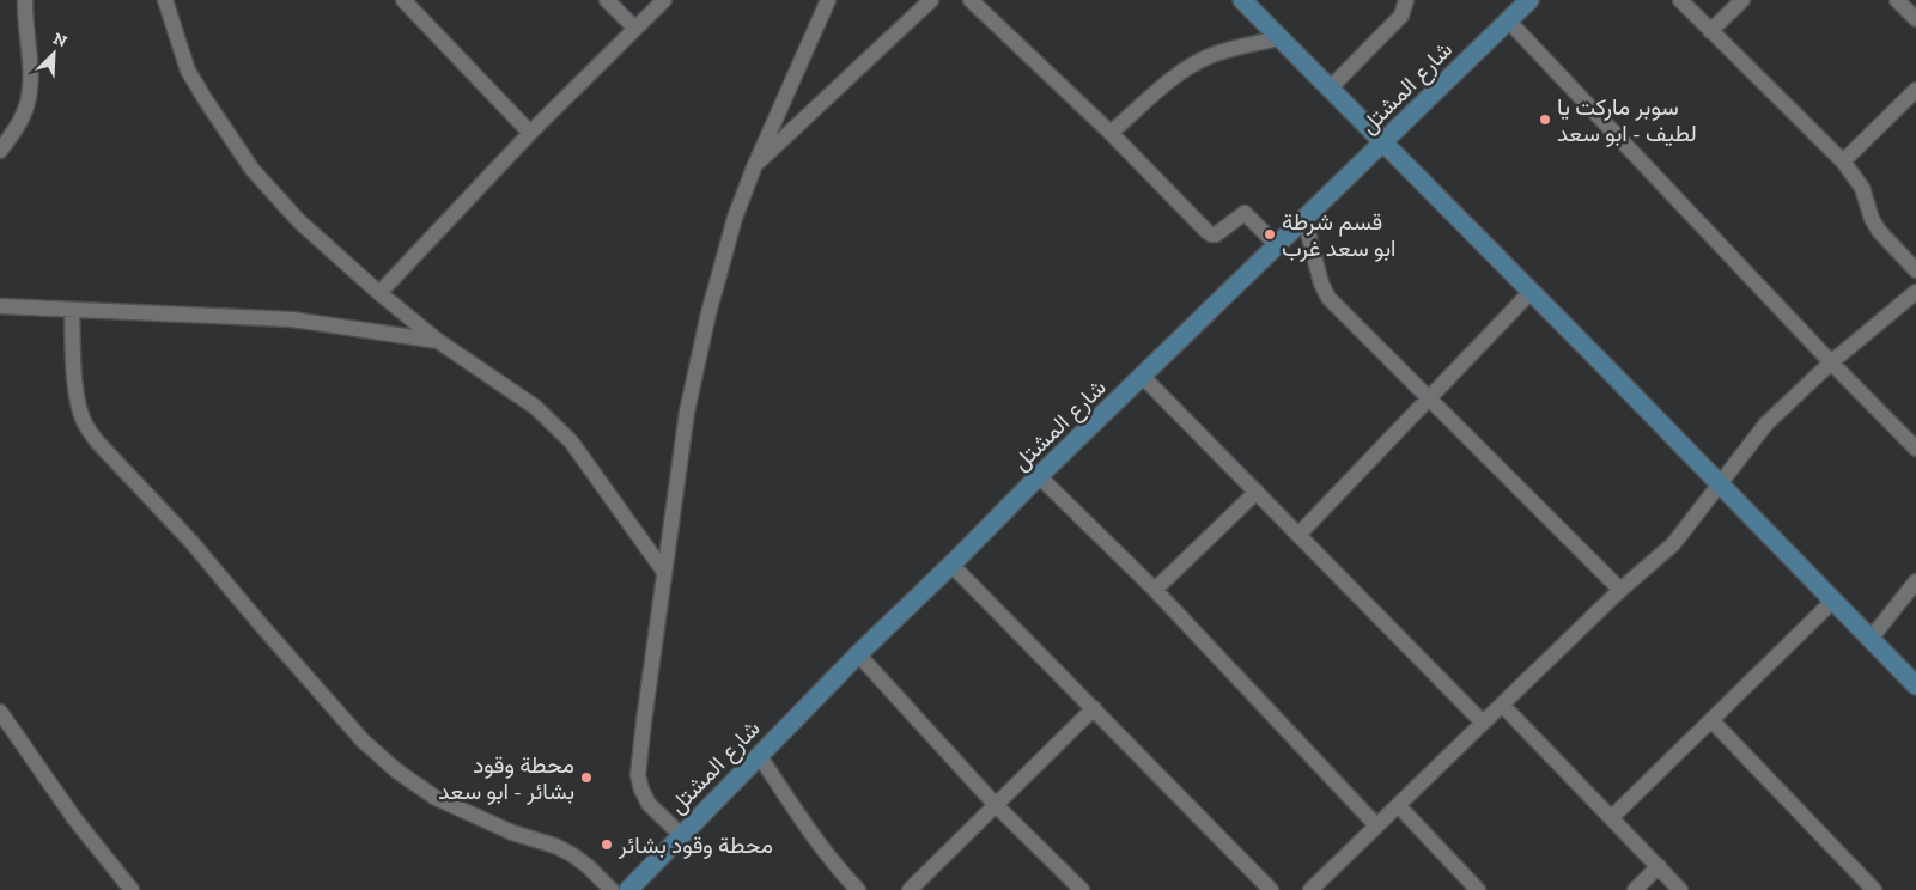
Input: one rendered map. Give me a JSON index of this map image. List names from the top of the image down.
{
  "streets": {
    "street": ["شارع المشتل"]
  },
  "places": [
    "سوبر ماركت يا لطيف - ابو سعد",
    "قسم شرطة ابو سعد غرب",
    "محطة وقود بشائر - ابو سعد",
    "محطة وقود بشائر"
  ],
  "north": "top right"
}
